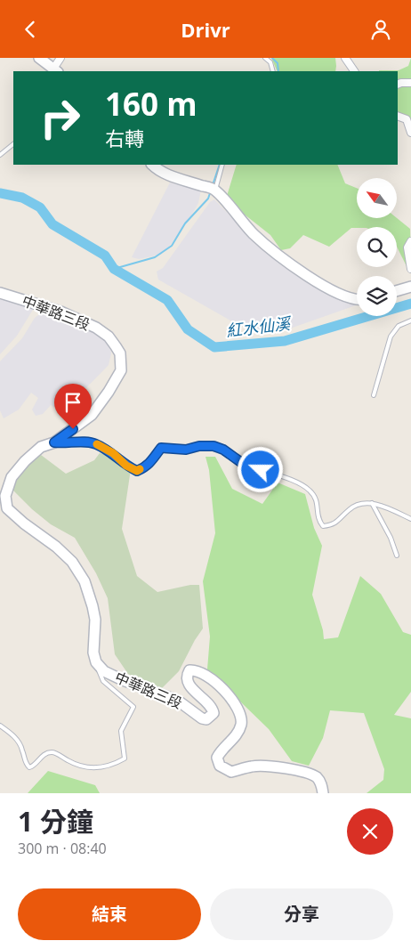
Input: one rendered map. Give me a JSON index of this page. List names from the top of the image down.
{
  "streets": {
    "main road": ["中華路三段"]
  },
  "water": ["紅水仙溪"],
  "north": "top left",
  "page": {
    "header": "Drivr",
    "turn": ["160 m", "右轉"],
    "heading": ["1 分鐘", "300 m · 08:40"],
    "buttons": ["結束", "分享"]
  }
}
